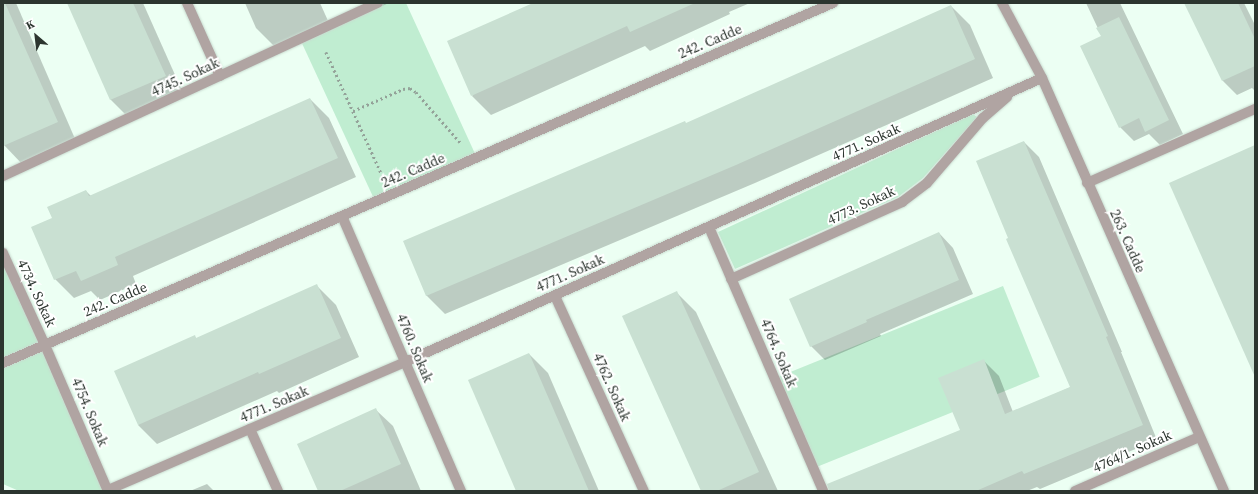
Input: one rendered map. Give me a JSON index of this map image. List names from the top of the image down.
{
  "streets": {
    "street": [
      "242. Cadde",
      "4745. Sokak",
      "4771. Sokak",
      "4773. Sokak",
      "263. Cadde",
      "4734. Sokak",
      "4760. Sokak",
      "4764. Sokak",
      "4762. Sokak",
      "4754. Sokak",
      "4764/1. Sokak"
    ]
  },
  "crossings": [
    ["242. Cadde", "4734. Sokak"],
    ["242. Cadde", "4760. Sokak"],
    ["242. Cadde", "4754. Sokak"],
    ["4771. Sokak", "4773. Sokak"],
    ["4771. Sokak", "263. Cadde"],
    ["4771. Sokak", "4760. Sokak"],
    ["4771. Sokak", "4764. Sokak"],
    ["4771. Sokak", "4762. Sokak"],
    ["4771. Sokak", "4754. Sokak"],
    ["4773. Sokak", "4764. Sokak"],
    ["263. Cadde", "4764/1. Sokak"],
    ["4734. Sokak", "4754. Sokak"]
  ],
  "north": "top left"
}
